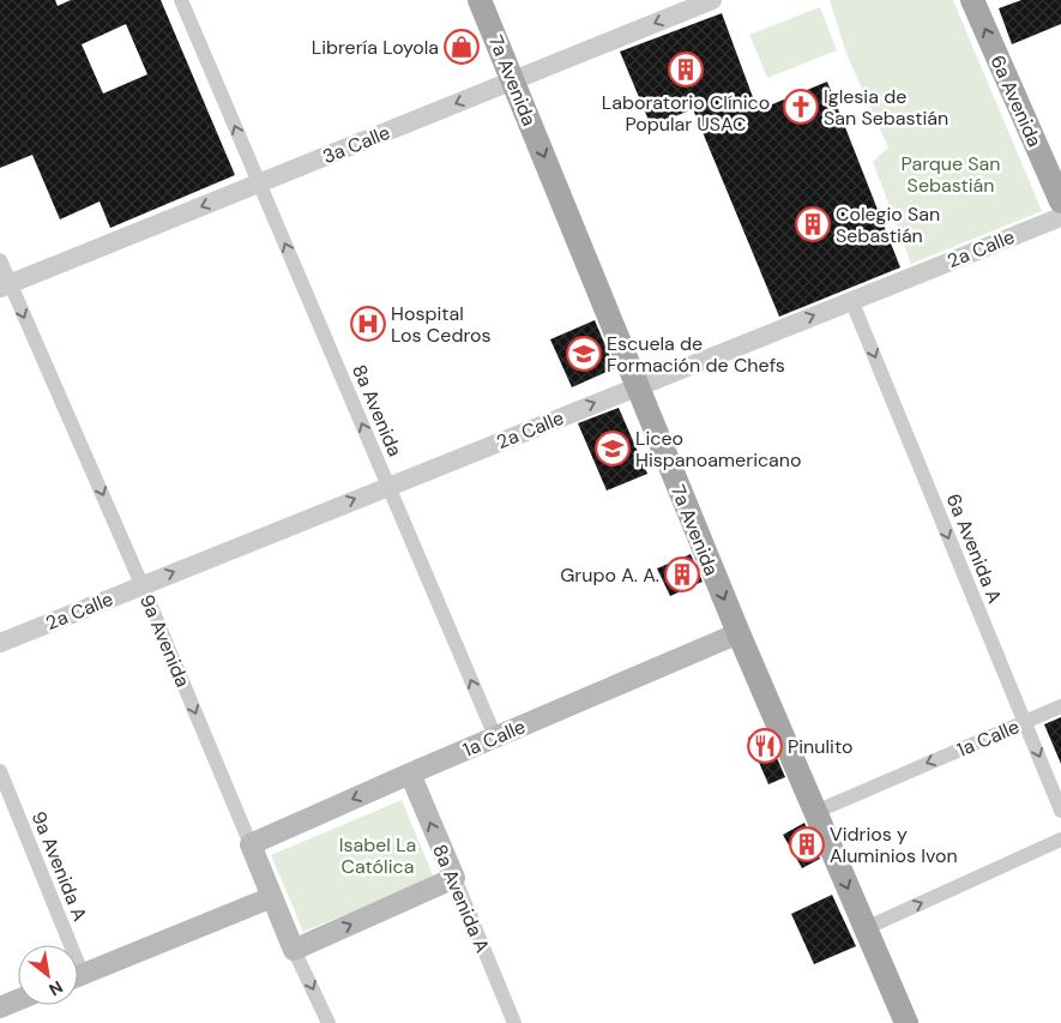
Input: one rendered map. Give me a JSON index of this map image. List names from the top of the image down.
{
  "streets": {
    "main road": [
      "7a Avenida",
      "6a Avenida",
      "9a Avenida",
      "1a Calle",
      "8a Avenida A"
    ],
    "street": [
      "3a Calle",
      "2a Calle",
      "8a Avenida",
      "6a Avenida A",
      "9a Avenida A"
    ]
  },
  "crossings": [
    ["7a Avenida", "3a Calle"],
    ["7a Avenida", "2a Calle"],
    ["7a Avenida", "1a Calle"],
    ["3a Calle", "8a Avenida"],
    ["3a Calle", "9a Avenida"],
    ["2a Calle", "8a Avenida"],
    ["2a Calle", "6a Avenida A"],
    ["2a Calle", "9a Avenida"],
    ["8a Avenida", "1a Calle"],
    ["6a Avenida A", "1a Calle"],
    ["9a Avenida", "1a Calle"],
    ["1a Calle", "8a Avenida A"]
  ],
  "one_way": [
    "7a Avenida",
    "6a Avenida",
    "3a Calle",
    "2a Calle",
    "8a Avenida",
    "6a Avenida A",
    "9a Avenida",
    "8a Avenida A"
  ],
  "parks": ["Parque San Sebastián", "Isabel La Católica"],
  "places": {
    "shop": ["Librería Loyola"],
    "building": [
      "Laboratorio Clínico Popular USAC",
      "Colegio San Sebastián",
      "Grupo A. A.",
      "Vidrios y Aluminios Ivon"
    ],
    "church": ["Iglesia de San Sebastián"],
    "hospital": ["Hospital Los Cedros"],
    "school or university": ["Escuela de Formación de Chefs", "Liceo Hispanoamericano"],
    "restaurant": ["Pinulito"]
  },
  "north": "bottom right"
}
